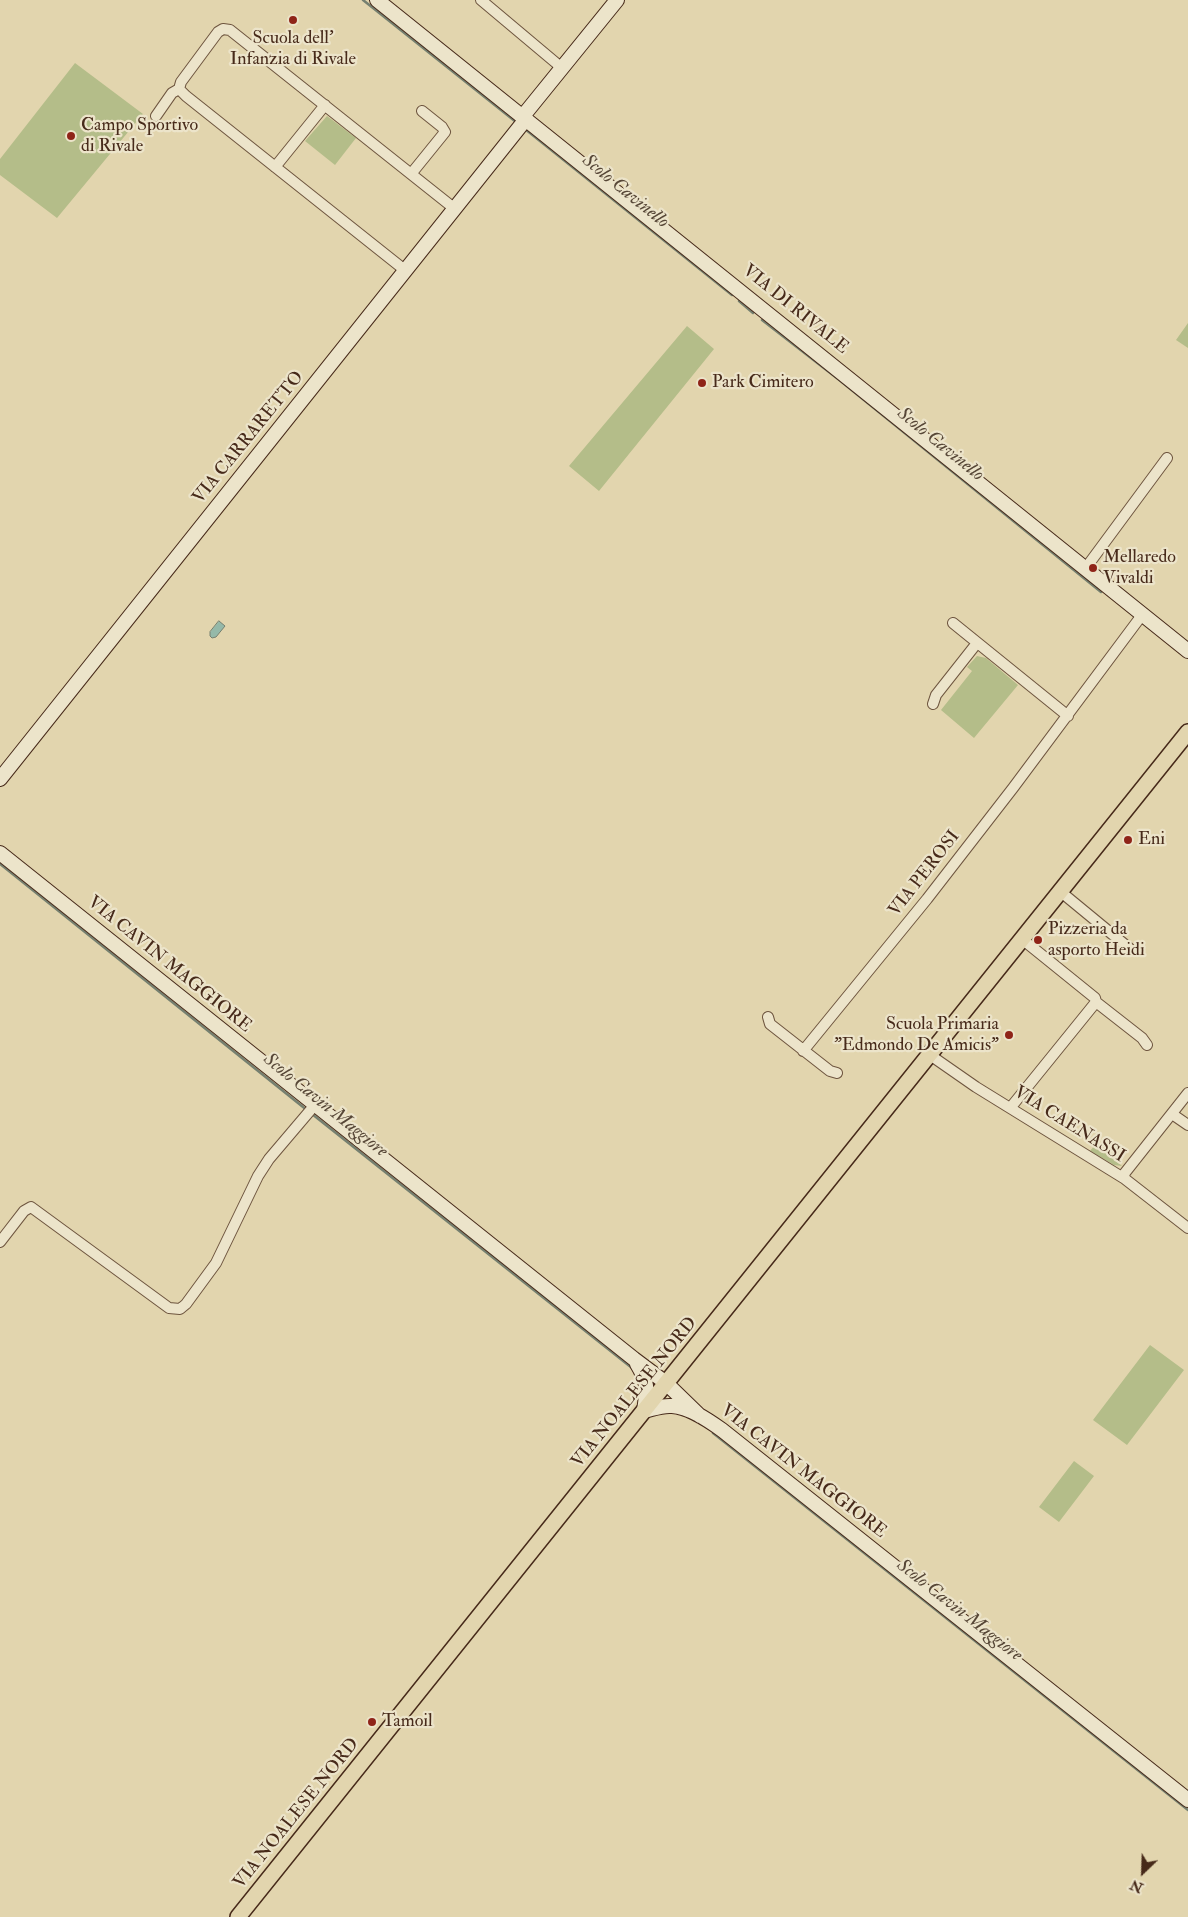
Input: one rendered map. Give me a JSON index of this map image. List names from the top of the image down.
{
  "streets": {
    "main road": ["VIA NOALESE NORD"],
    "street": [
      "VIA DI RIVALE",
      "VIA CARRARETTO",
      "VIA PEROSI",
      "VIA CAVIN MAGGIORE",
      "VIA CAENASSI"
    ]
  },
  "crossings": [
    ["VIA DI RIVALE", "VIA CARRARETTO"],
    ["VIA DI RIVALE", "VIA PEROSI"],
    ["VIA CAVIN MAGGIORE", "VIA NOALESE NORD"],
    ["VIA CAENASSI", "VIA NOALESE NORD"]
  ],
  "water": ["Scolo Cavinello", "Scolo Cavin Maggiore"],
  "places": [
    "Scuola dell' Infanzia di Rivale",
    "Campo Sportivo di Rivale",
    "Park Cimitero",
    "Mellaredo Vivaldi",
    "Eni",
    "Pizzeria da asporto Heidi",
    "Scuola Primaria \"Edmondo De Amicis\"",
    "Tamoil"
  ],
  "north": "bottom left"
}
